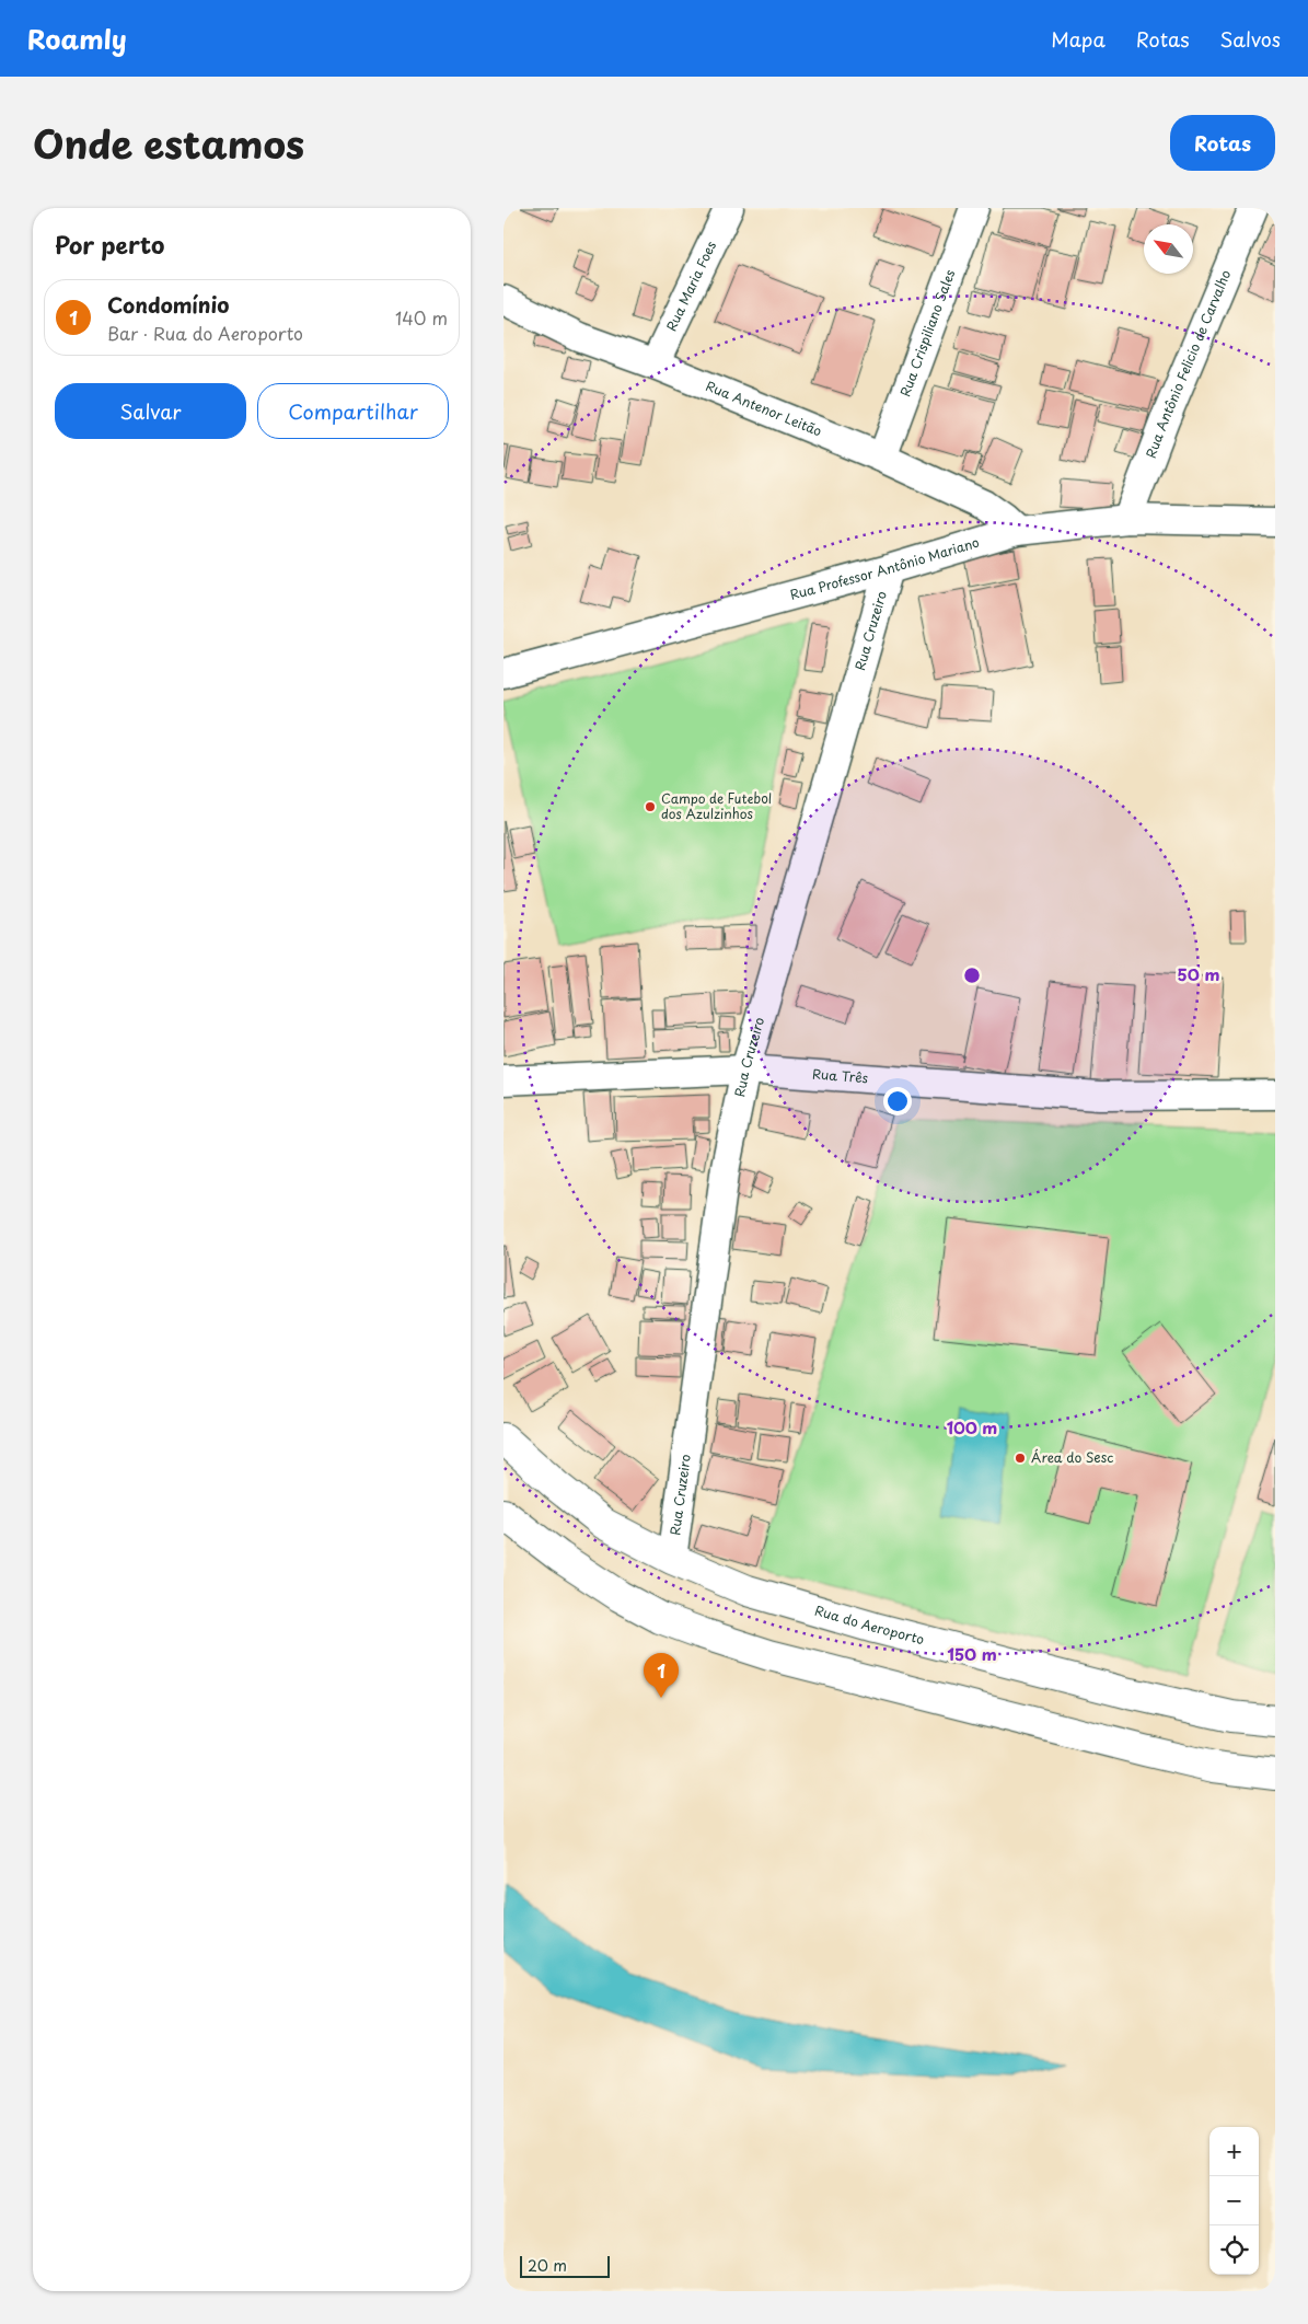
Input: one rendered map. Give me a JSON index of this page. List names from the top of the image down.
{
  "streets": {
    "main road": ["Rua do Aeroporto"],
    "street": [
      "Rua Maria Foes",
      "Rua Crispiliano Sales",
      "Rua Antônio Felicio de Carvalho",
      "Rua Antenor Leitão",
      "Rua Professor Antônio Mariano",
      "Rua Cruzeiro",
      "Rua Três"
    ]
  },
  "crossings": [
    ["Rua Maria Foes", "Rua Antenor Leitão"],
    ["Rua Crispiliano Sales", "Rua Antenor Leitão"],
    ["Rua Antônio Felicio de Carvalho", "Rua Professor Antônio Mariano"],
    ["Rua Antenor Leitão", "Rua Professor Antônio Mariano"],
    ["Rua Professor Antônio Mariano", "Rua Cruzeiro"],
    ["Rua Cruzeiro", "Rua Três"],
    ["Rua Cruzeiro", "Rua do Aeroporto"]
  ],
  "places": ["Campo de Futebol dos Azulzinhos", "Área do Sesc"],
  "scale_bar": "20 m",
  "north": "top left",
  "page": {
    "header": "Roamly",
    "nav": ["Mapa", "Rotas", "Salvos"],
    "title": "Onde estamos",
    "buttons": [
      "Rotas",
      ["Salvar", "Compartilhar"]
    ],
    "heading": "Por perto",
    "list": [
      {
        "mark": "1",
        "name": "Condomínio",
        "note": "Bar · Rua do Aeroporto",
        "value": "140 m"
      }
    ],
    "pins": "1",
    "map_buttons": ["+", "−"],
    "scale": "20 m"
  },
  "rings": ["50 m", "100 m", "150 m"]
}
